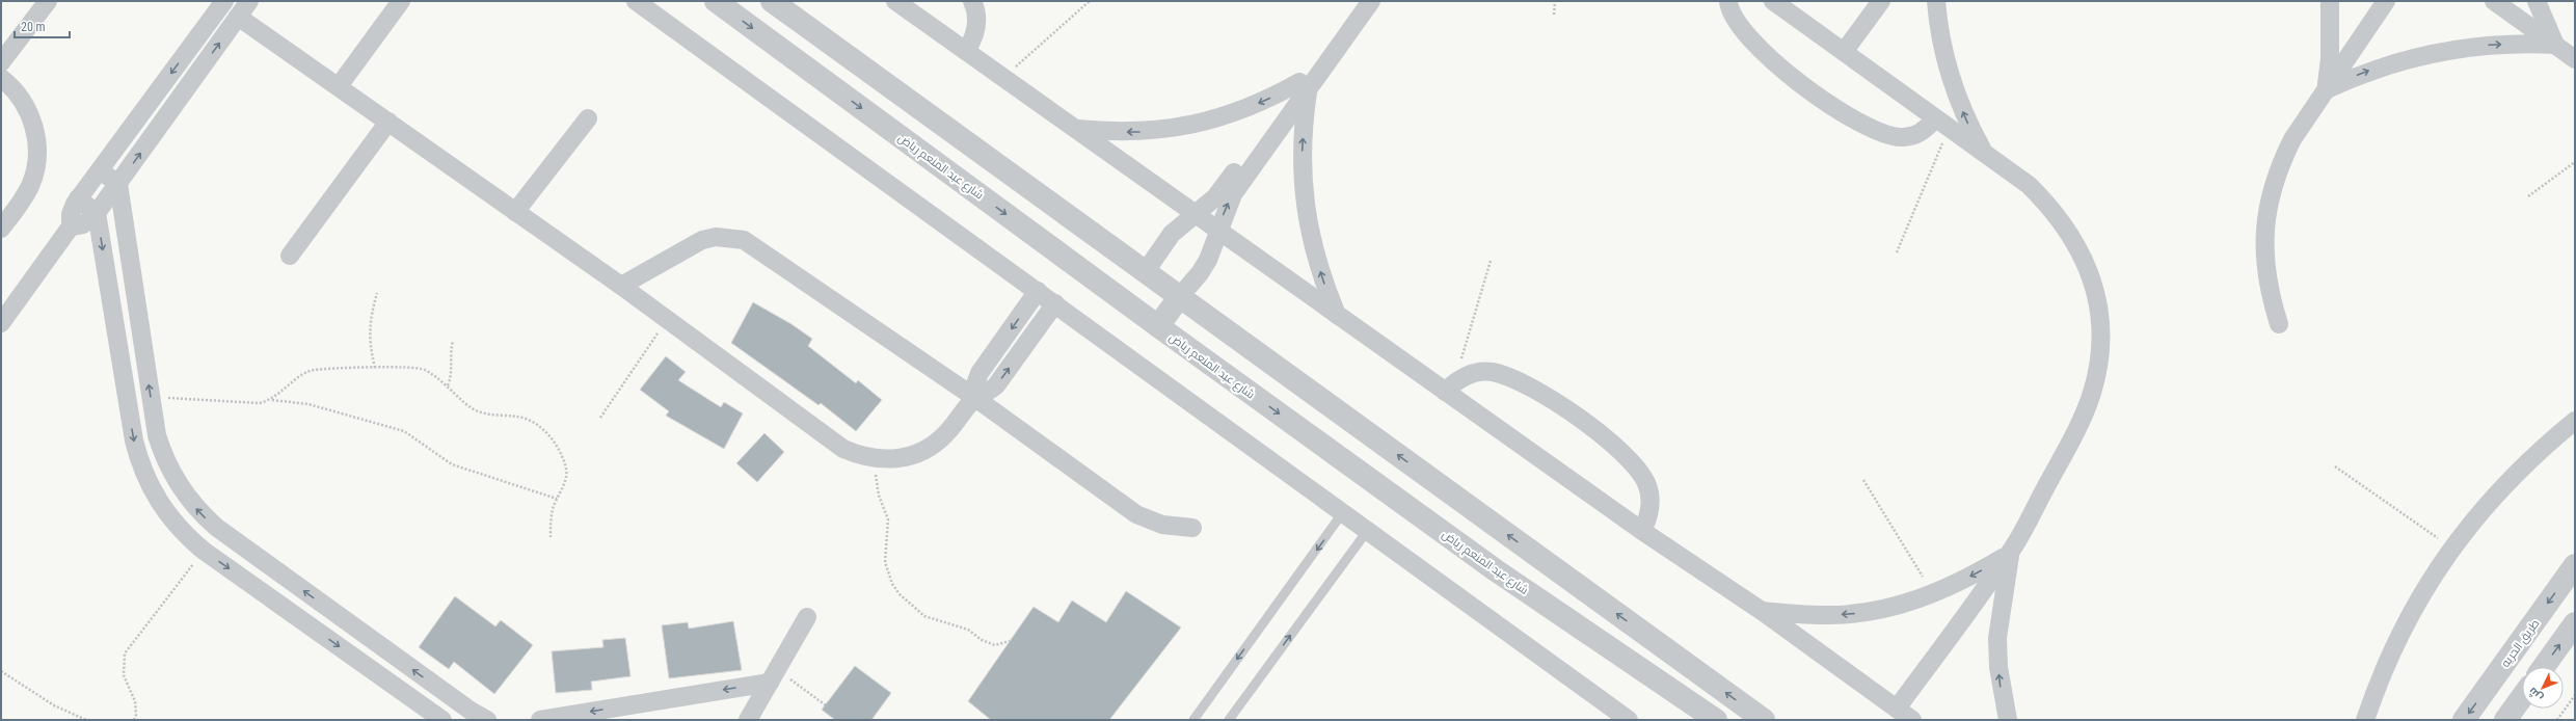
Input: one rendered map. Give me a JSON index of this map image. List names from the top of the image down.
{
  "streets": {
    "street": ["شارع عبد المنعم رياض", "طريق الحريه"]
  },
  "scale_bar": "20 m",
  "north": "bottom left"
}
